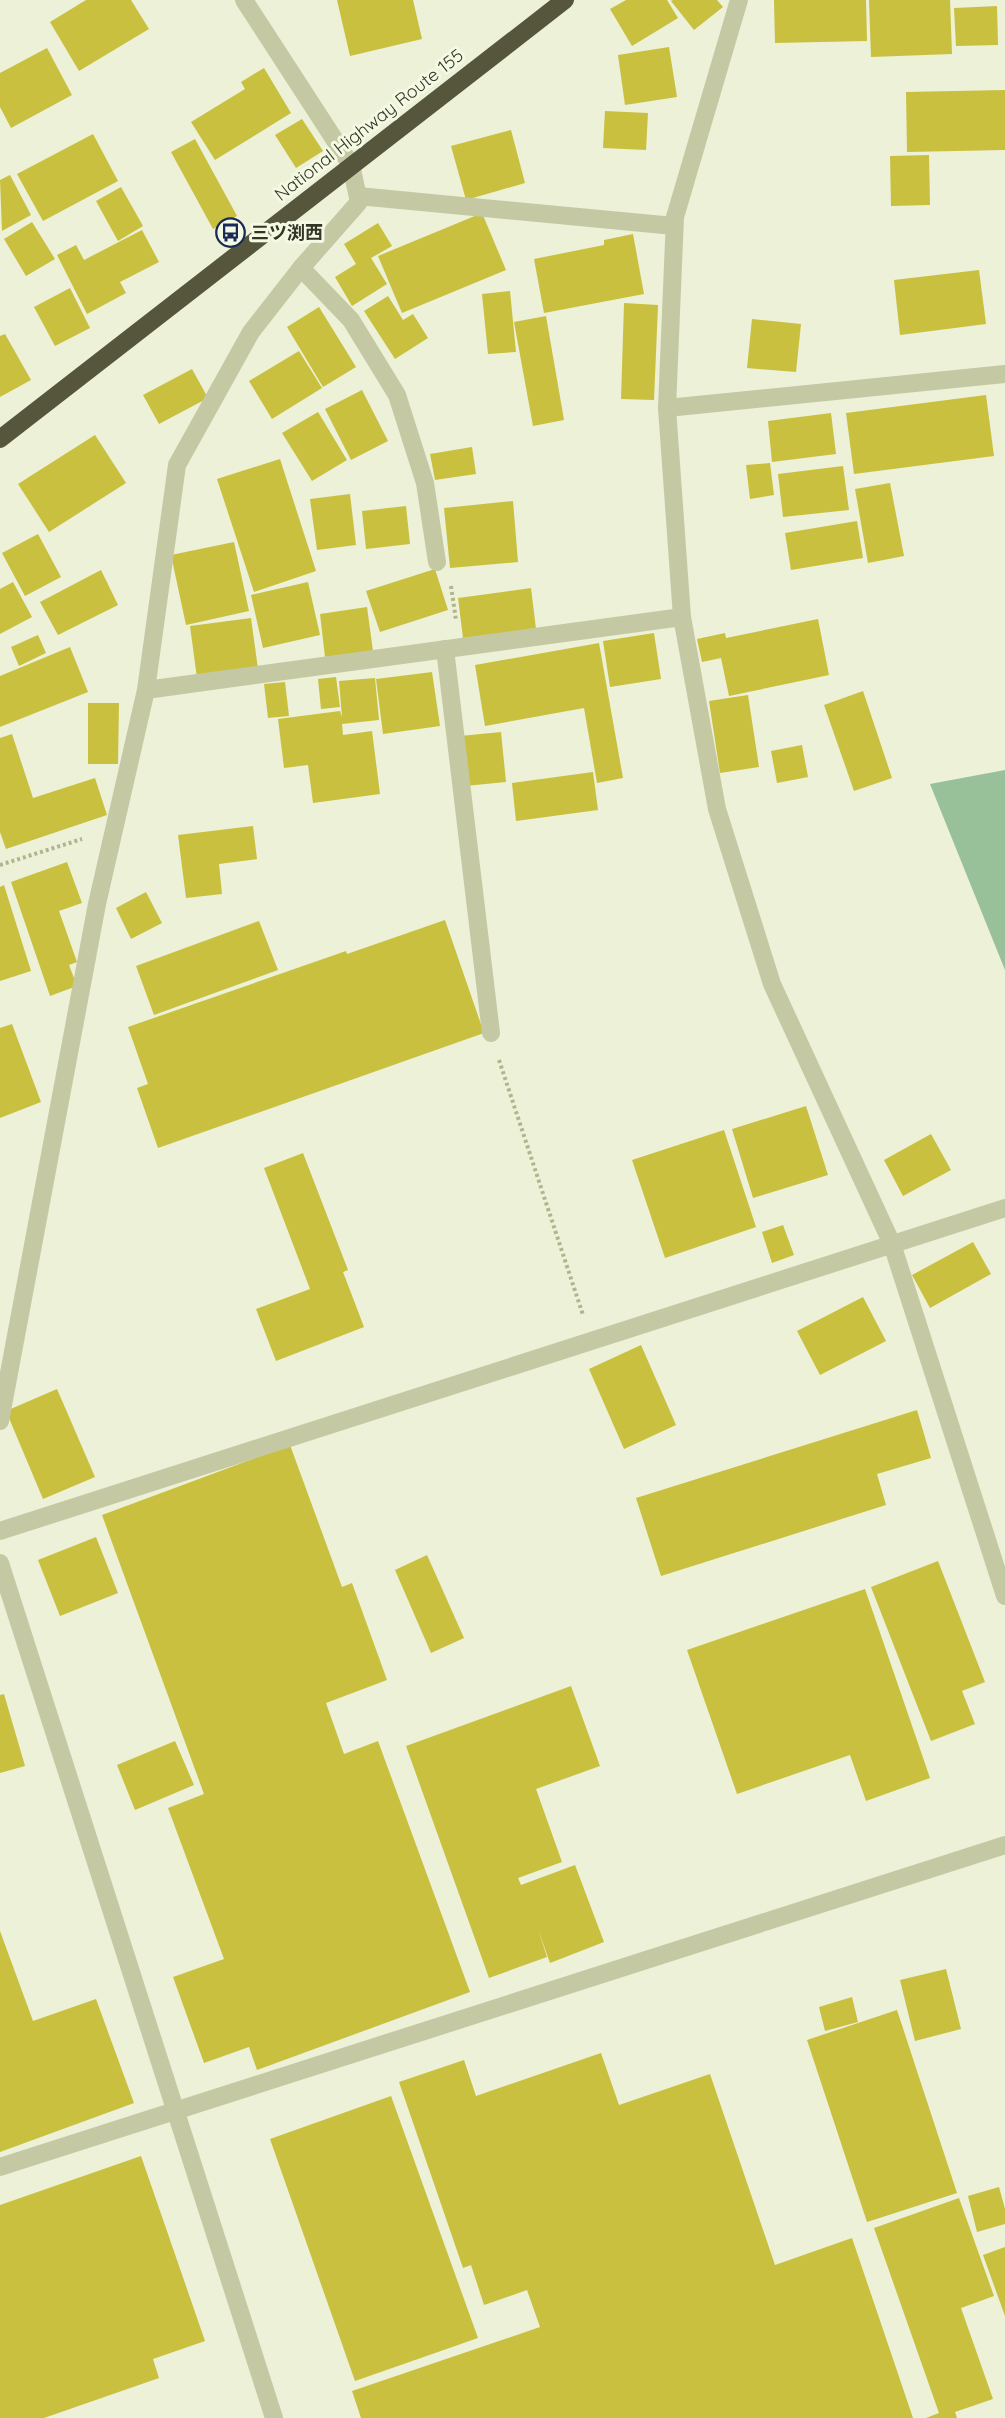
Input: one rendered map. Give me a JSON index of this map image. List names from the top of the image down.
{
  "streets": {
    "highway": ["National Highway Route 155"]
  },
  "places": {
    "bus stop": ["三ツ渕西"]
  }
}
